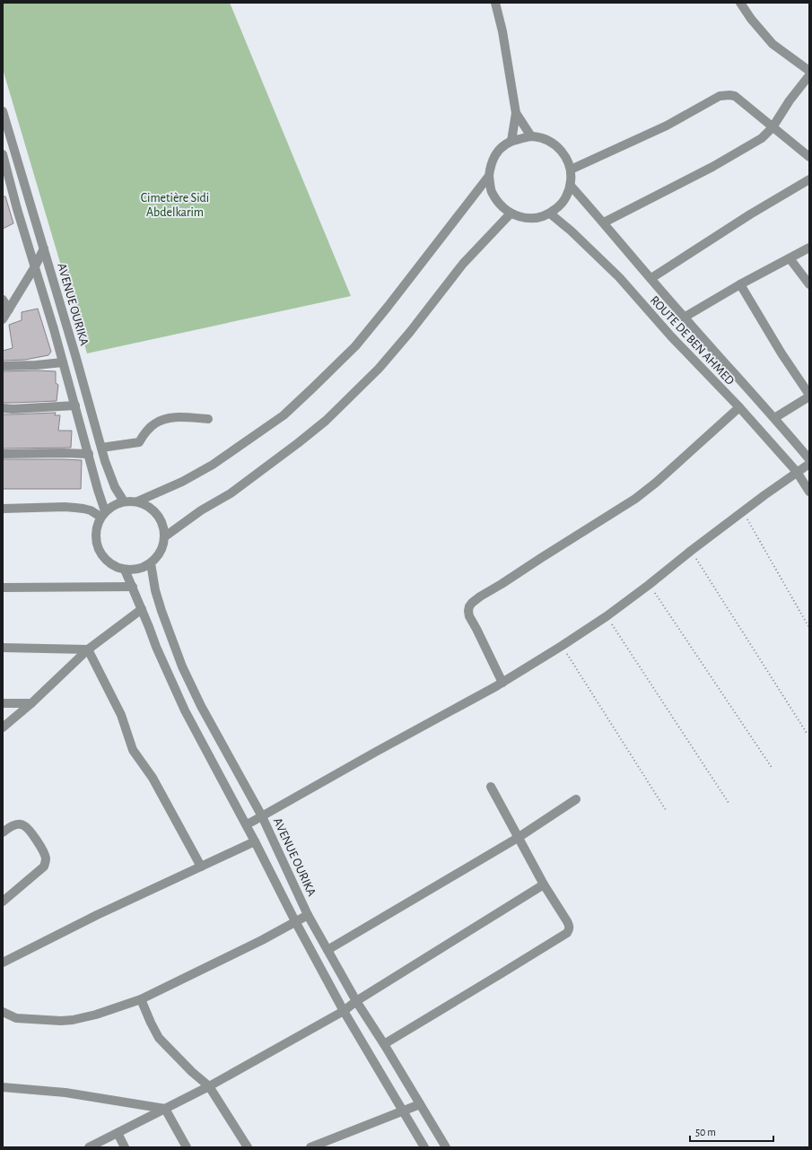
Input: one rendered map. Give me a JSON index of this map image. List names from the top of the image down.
{
  "streets": {
    "street": ["AVENUE OURIKA", "ROUTE DE BEN AHMED"]
  },
  "parks": ["Cimetière Sidi Abdelkarim"],
  "scale_bar": "50 m"
}
